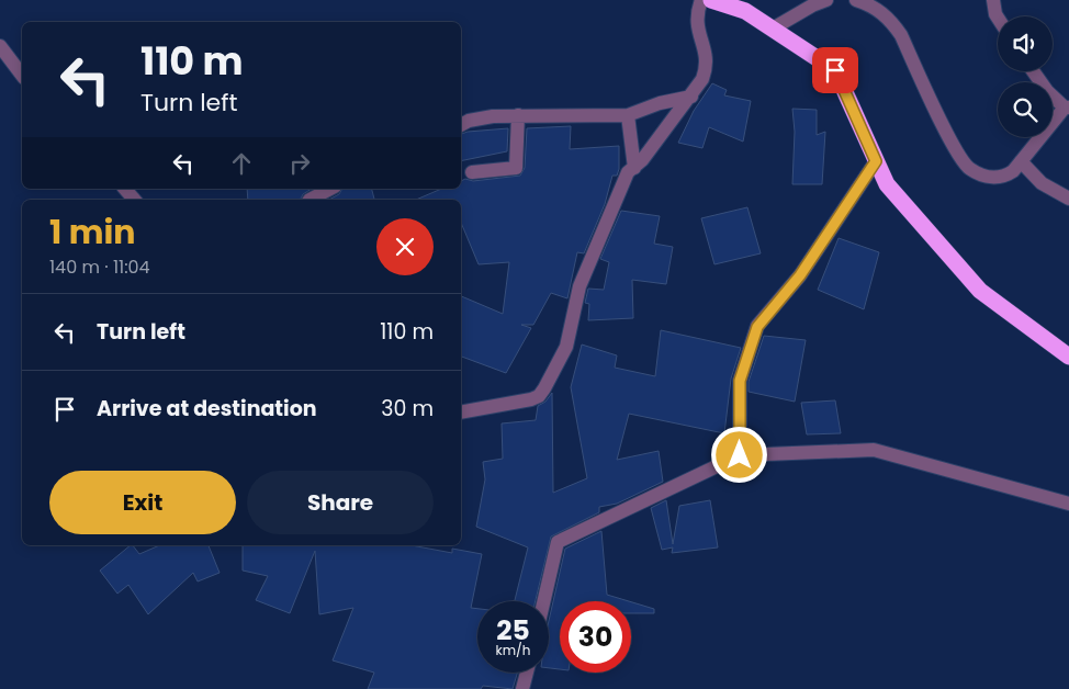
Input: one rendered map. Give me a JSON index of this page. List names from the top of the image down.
{
  "page": {
    "turn": ["110 m", "Turn left"],
    "heading": ["1 min", "140 m · 11:04"],
    "list": [
      {
        "name": "Turn left",
        "value": "110 m"
      },
      {
        "name": "Arrive at destination",
        "value": "30 m"
      }
    ],
    "buttons": ["Exit", "Share"],
    "speed": "25 km/h",
    "limit": "30"
  }
}
